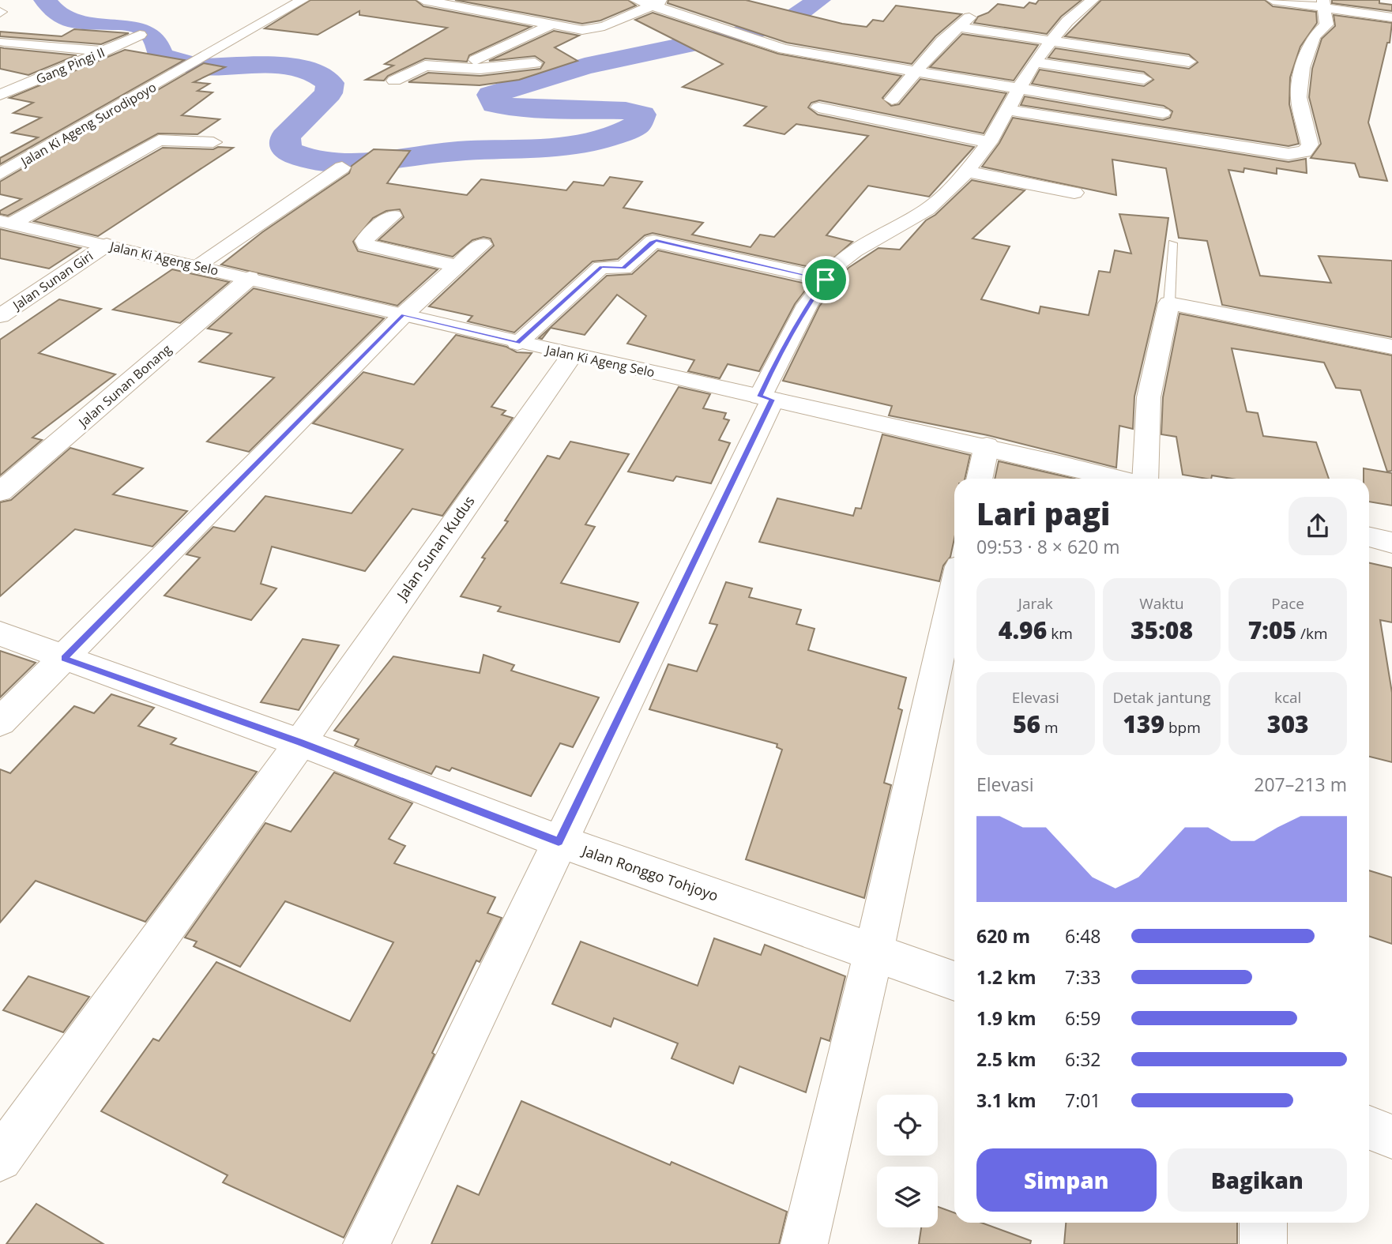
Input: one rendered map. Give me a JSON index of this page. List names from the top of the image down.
{
  "streets": {
    "street": [
      "Gang Pingi II",
      "Jalan Ki Ageng Surodipoyo",
      "Jalan Ki Ageng Selo",
      "Jalan Sunan Giri",
      "Jalan Sunan Bonang",
      "Jalan Sunan Kudus",
      "Jalan Ronggo Tohjoyo"
    ]
  },
  "crossings": [
    ["Jalan Ki Ageng Selo", "Jalan Sunan Giri"],
    ["Jalan Ki Ageng Selo", "Jalan Sunan Bonang"],
    ["Jalan Ki Ageng Selo", "Jalan Sunan Kudus"],
    ["Jalan Sunan Kudus", "Jalan Ronggo Tohjoyo"]
  ],
  "page": {
    "heading": ["Lari pagi", "09:53 · 8 × 620 m"],
    "stats": [
      ["Jarak", "4.96 km"],
      ["Waktu", "35:08"],
      ["Pace", "7:05 /km"],
      ["Elevasi", "56 m"],
      ["Detak jantung", "139 bpm"],
      ["kcal", "303"]
    ],
    "chart": ["Elevasi", "207–213 m"],
    "list": [
      {
        "name": "620 m",
        "note": "6:48"
      },
      {
        "name": "1.2 km",
        "note": "7:33"
      },
      {
        "name": "1.9 km",
        "note": "6:59"
      },
      {
        "name": "2.5 km",
        "note": "6:32"
      },
      {
        "name": "3.1 km",
        "note": "7:01"
      }
    ],
    "buttons": ["Simpan", "Bagikan"]
  }
}
